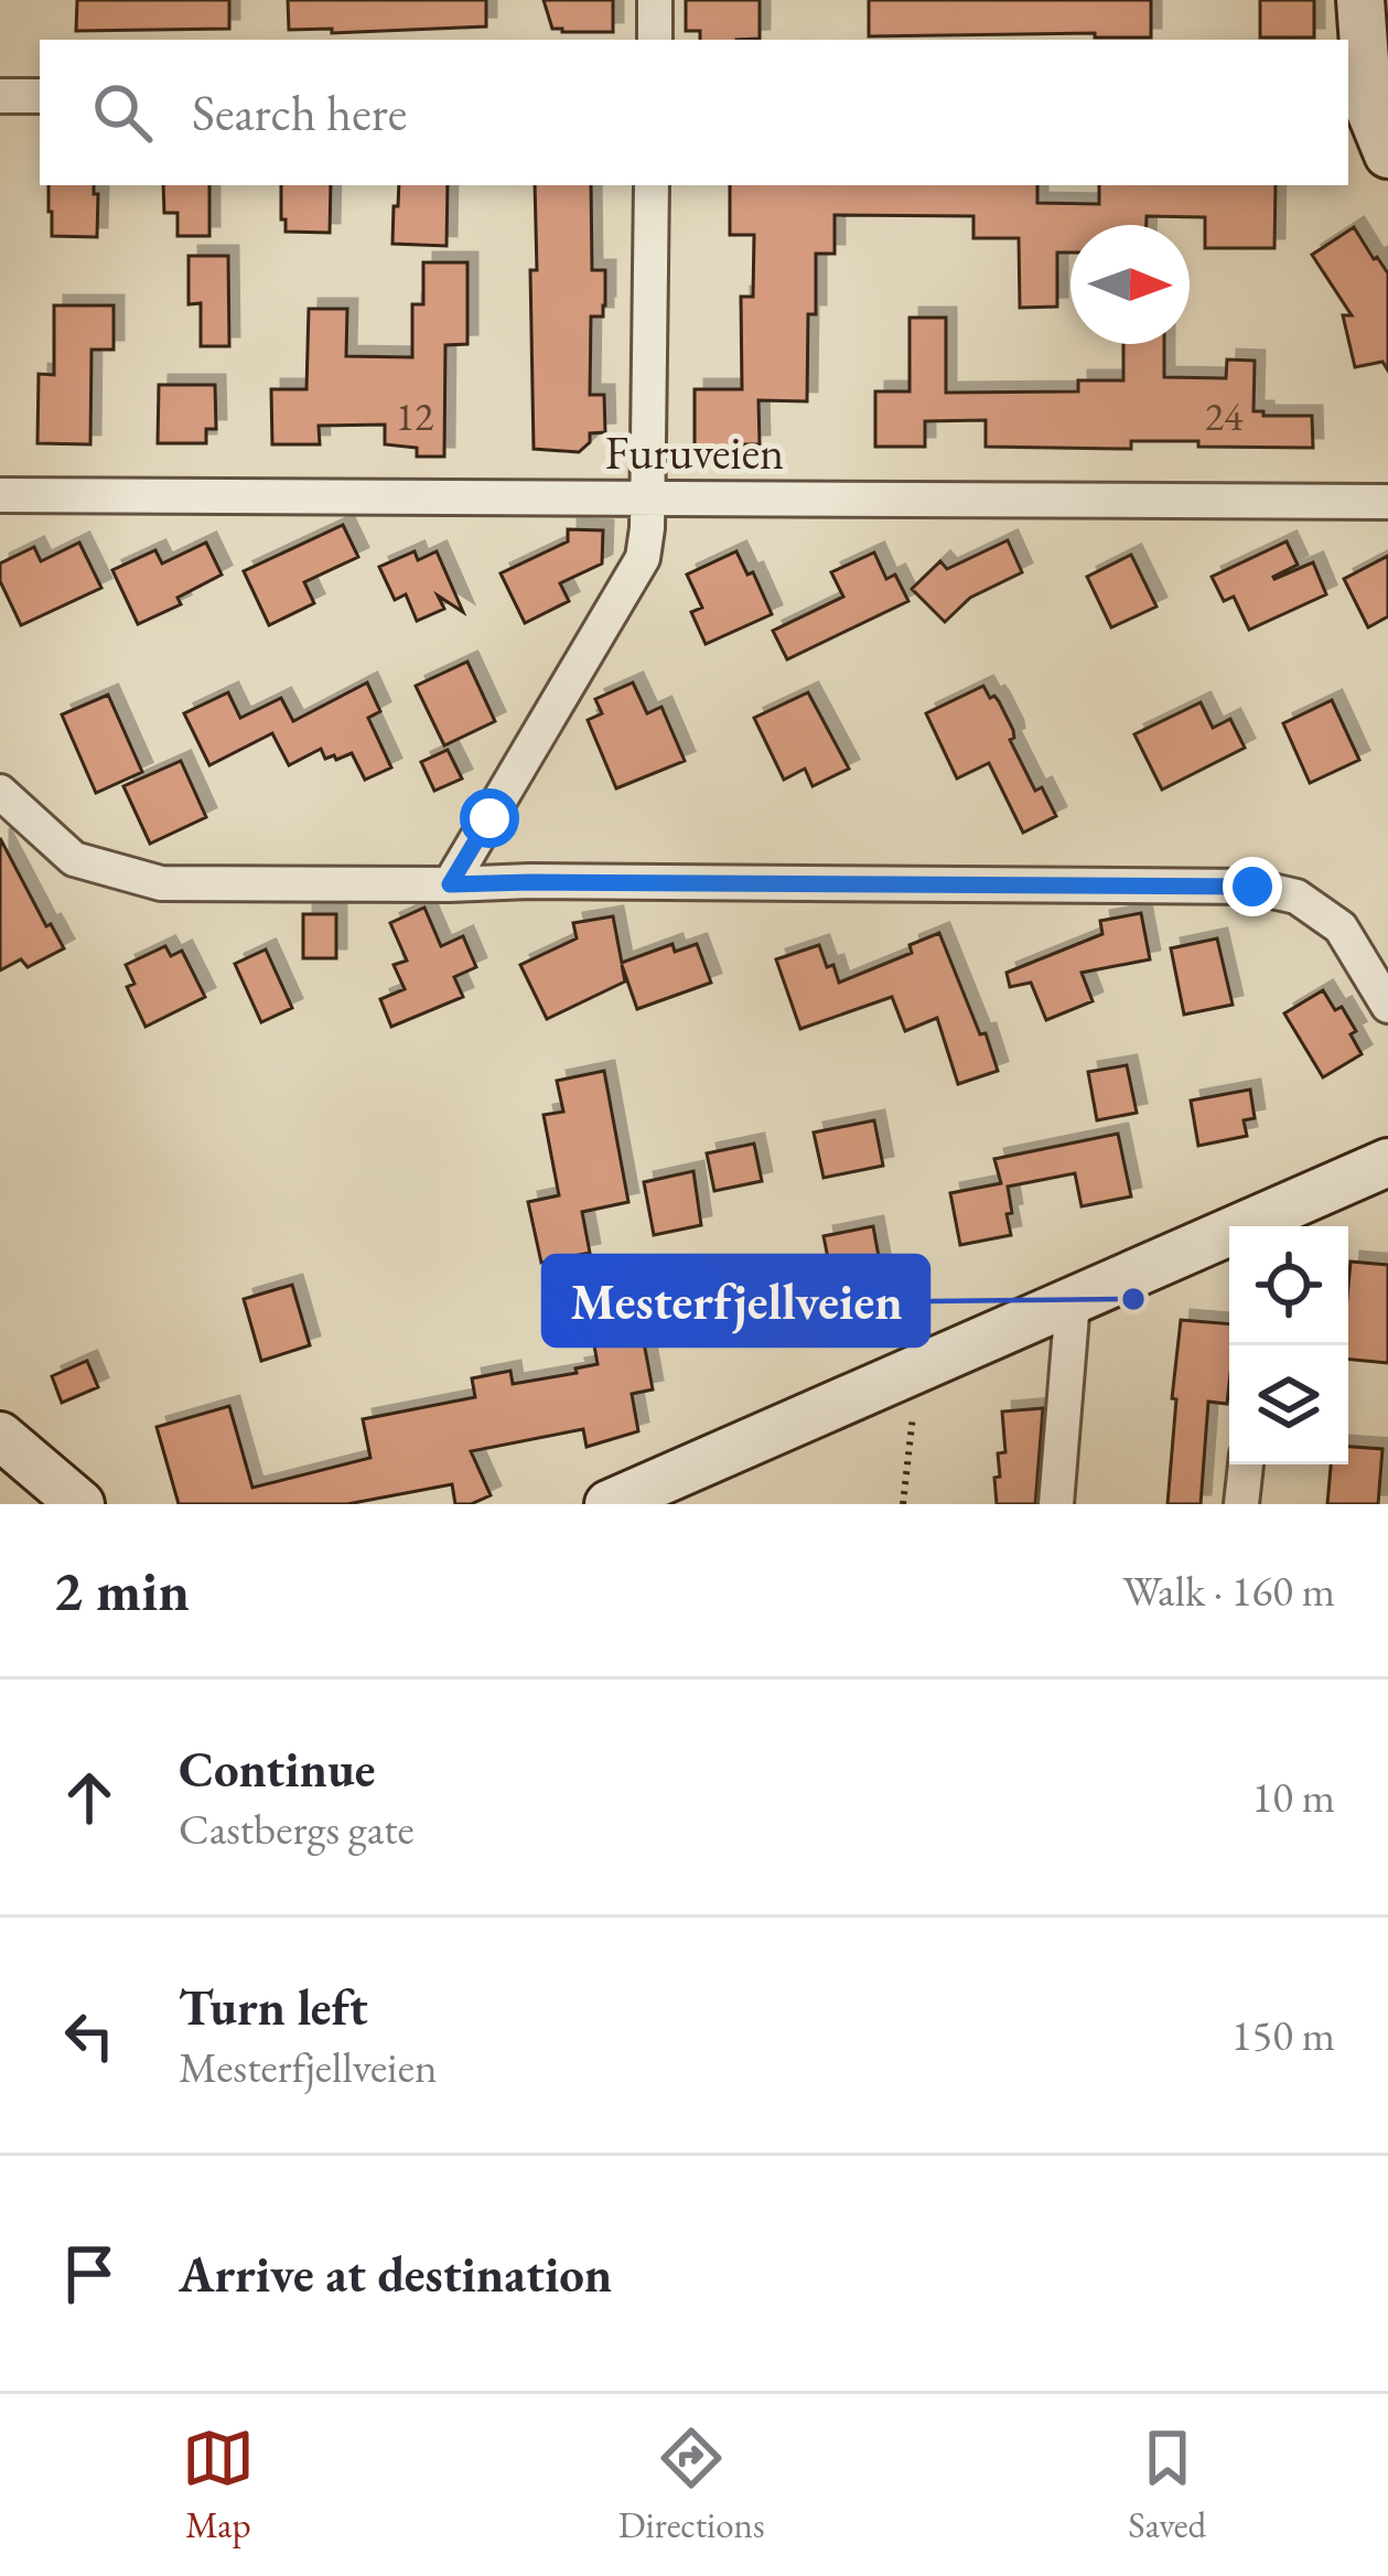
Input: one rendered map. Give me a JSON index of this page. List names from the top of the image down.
{
  "streets": {
    "street": ["Furuveien"]
  },
  "places": ["Mesterfjellveien"],
  "house_numbers": ["12", "24"],
  "north": "right",
  "page": {
    "search": "Search here",
    "heading": ["2 min", "Walk · 160 m"],
    "list": [
      ["Continue", "Castbergs gate", "10 m"],
      ["Turn left", "Mesterfjellveien", "150 m"],
      "Arrive at destination"
    ],
    "nav": ["Map", "Directions", "Saved"]
  }
}
